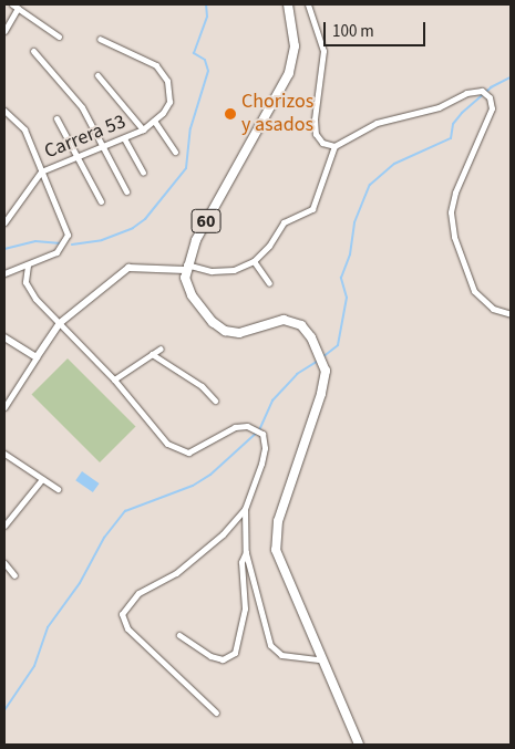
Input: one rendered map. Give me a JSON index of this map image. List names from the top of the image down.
{
  "streets": {
    "main road": ["60"],
    "street": ["Carrera 53"]
  },
  "places": ["Chorizos y asados"],
  "scale_bar": "100 m"
}
